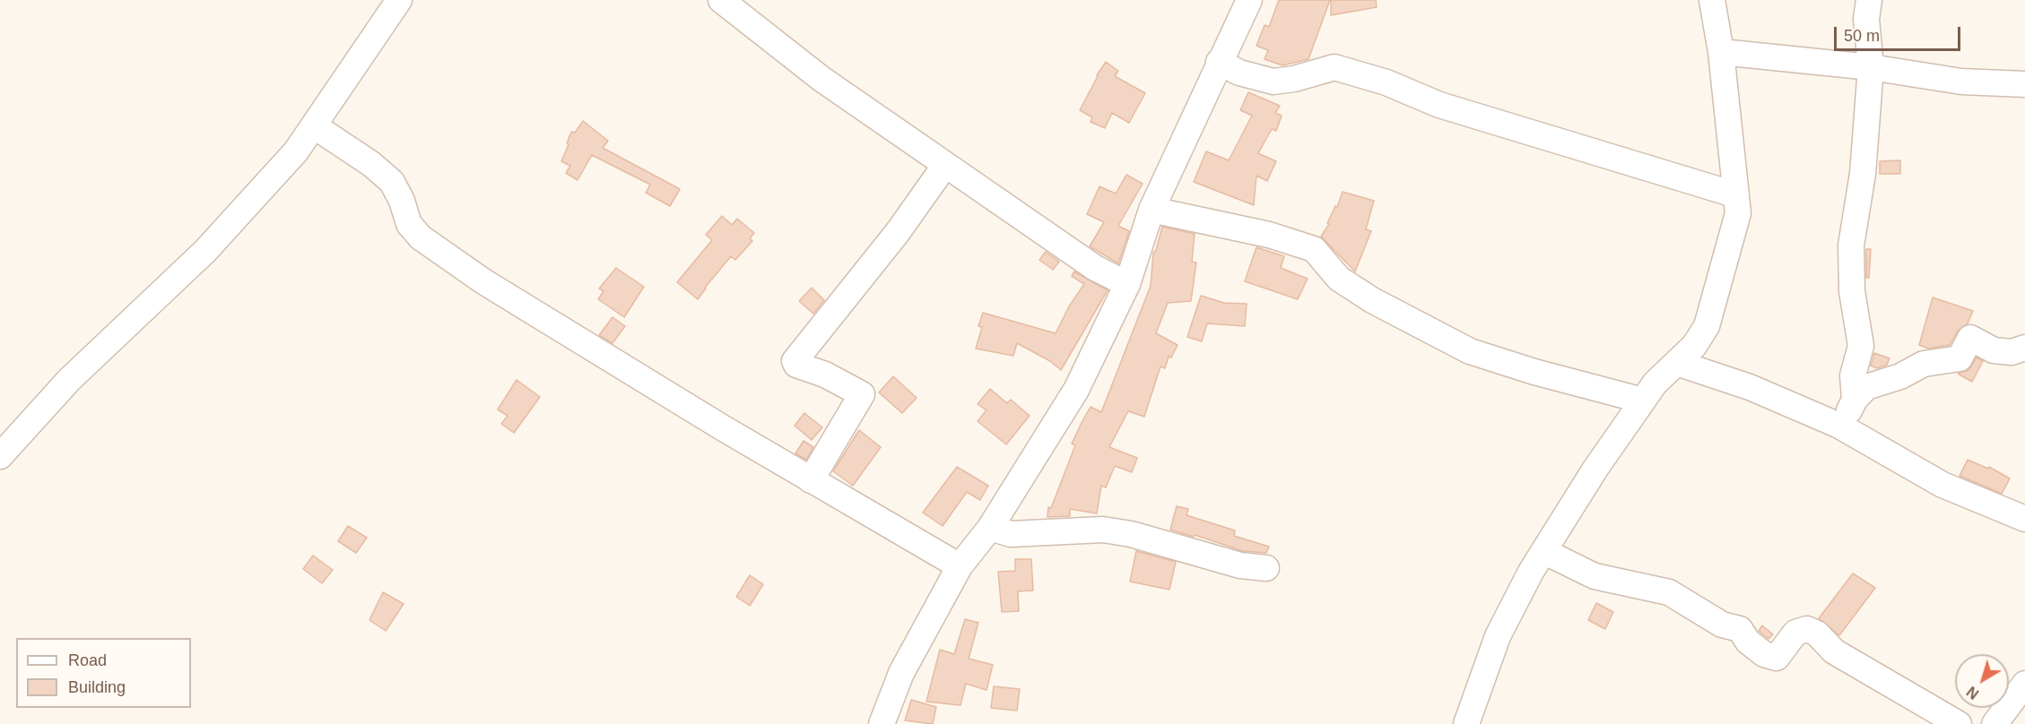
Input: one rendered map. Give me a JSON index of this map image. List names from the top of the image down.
{
  "legend": ["Road", "Building"],
  "scale_bar": "50 m",
  "north": "bottom left"
}
